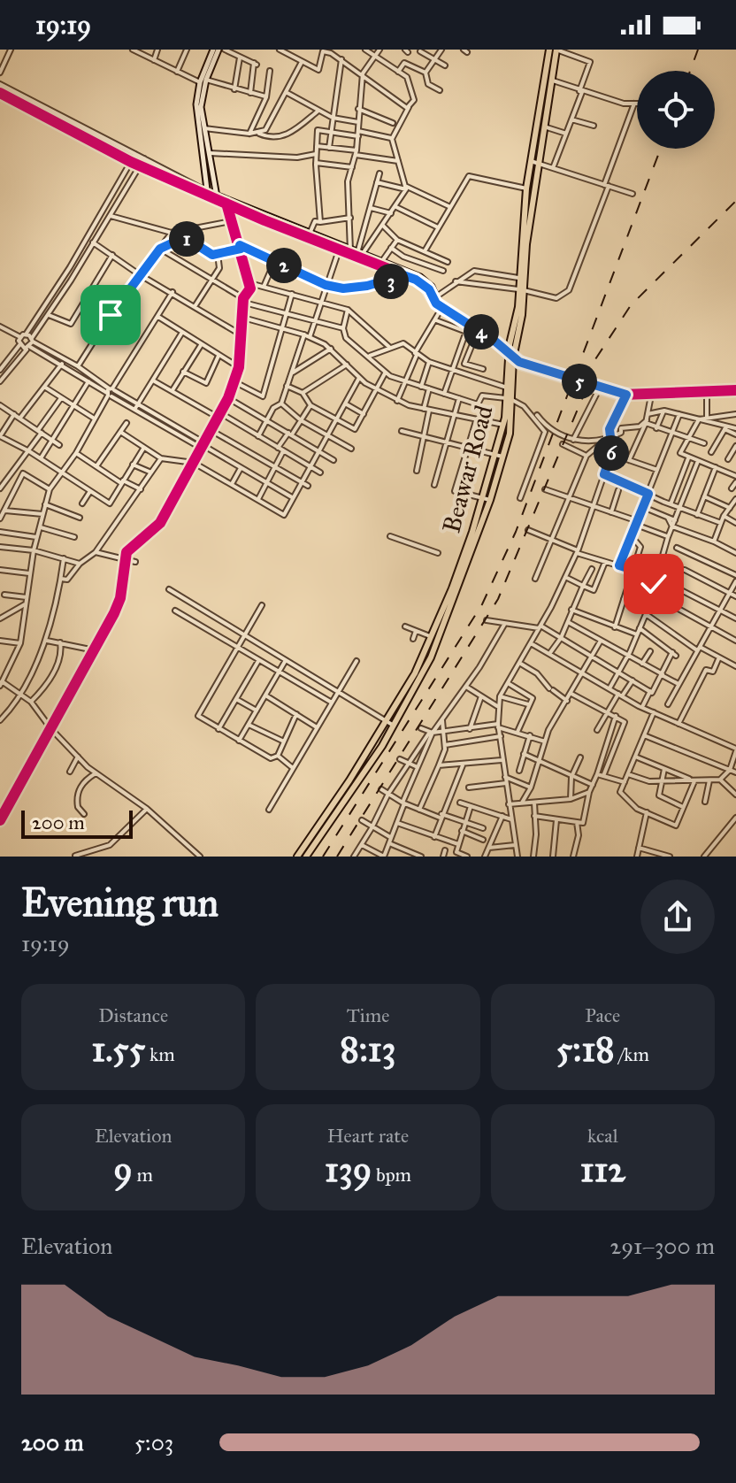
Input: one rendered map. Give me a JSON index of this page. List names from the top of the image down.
{
  "streets": {
    "main road": ["Beawar Road"]
  },
  "scale_bar": "200 m",
  "page": {
    "status": "19:19",
    "pins": [
      "1",
      "2",
      "3",
      "4",
      "5",
      "6"
    ],
    "scale": "200 m",
    "heading": ["Evening run", "19:19"],
    "stats": [
      ["Distance", "1.55 km"],
      ["Time", "8:13"],
      ["Pace", "5:18 /km"],
      ["Elevation", "9 m"],
      ["Heart rate", "139 bpm"],
      ["kcal", "112"]
    ],
    "chart": ["Elevation", "291–300 m"],
    "list": [
      {
        "name": "200 m",
        "note": "5:03"
      }
    ]
  }
}
